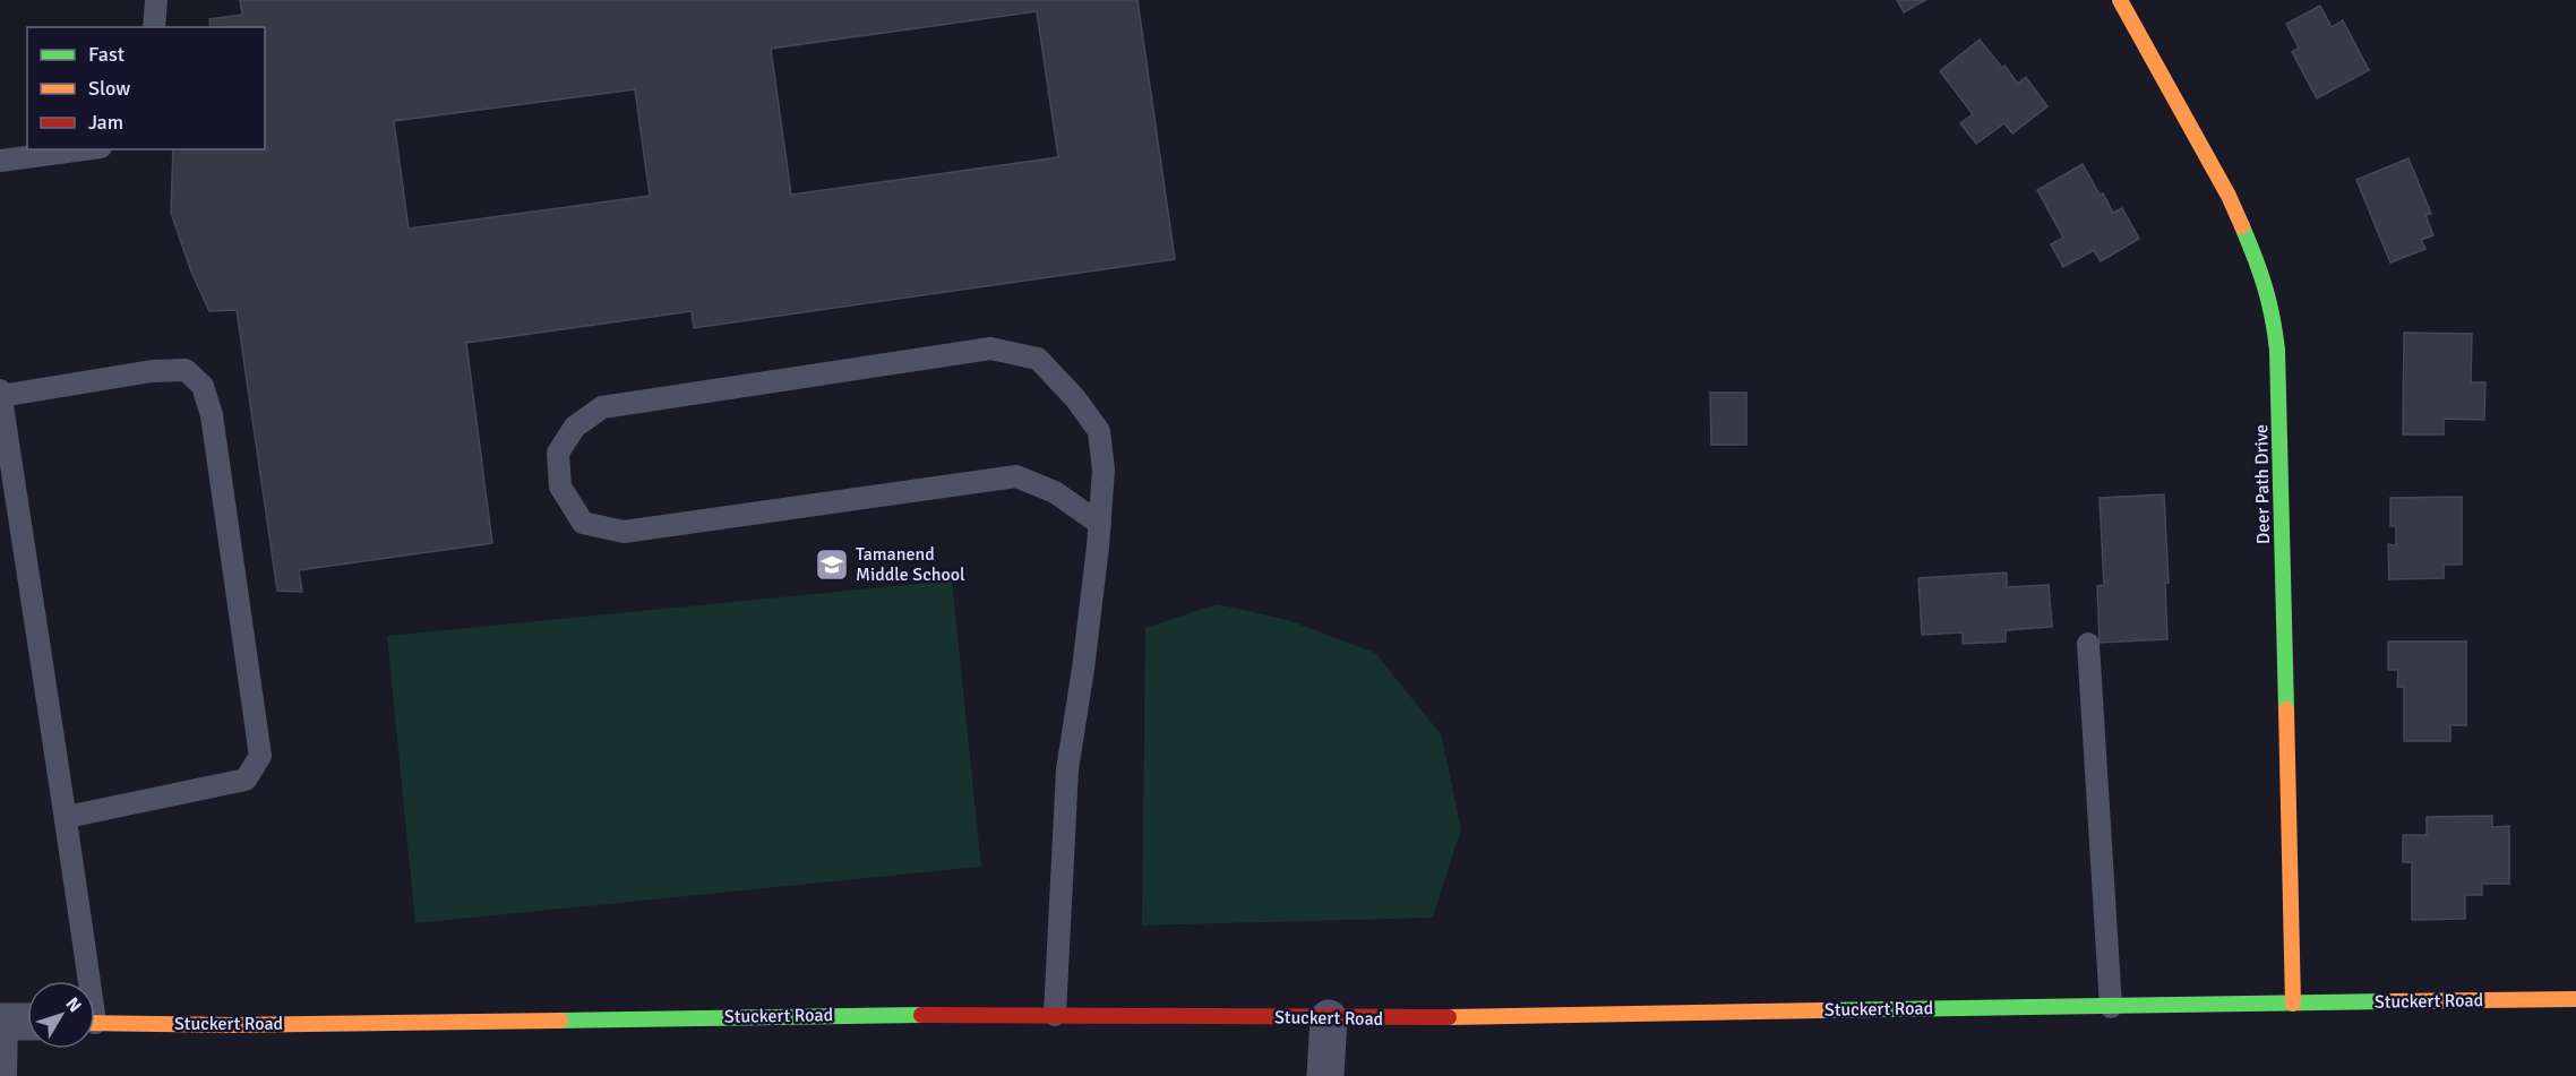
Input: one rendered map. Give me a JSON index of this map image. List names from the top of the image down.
{
  "streets": {
    "street": ["Deer Path Drive", "Stuckert Road"]
  },
  "crossings": [
    ["Deer Path Drive", "Stuckert Road"]
  ],
  "places": {
    "school or university": ["Tamanend Middle School"]
  },
  "legend": ["Fast", "Slow", "Jam"],
  "north": "top right"
}
